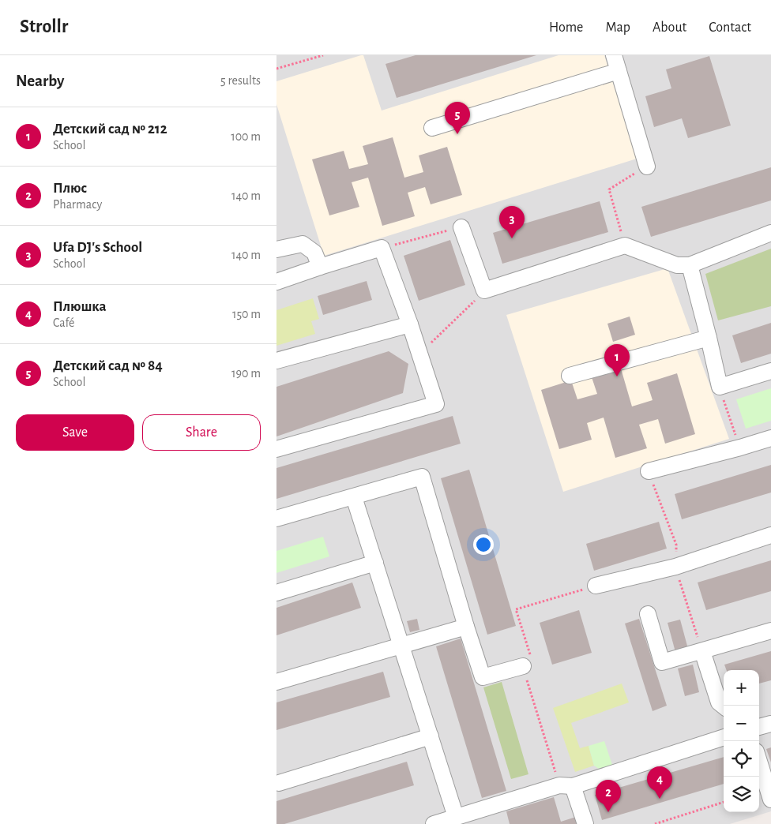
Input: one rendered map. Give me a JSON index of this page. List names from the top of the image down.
{
  "page": {
    "header": "Strollr",
    "nav": [
      "Home",
      "Map",
      "About",
      "Contact"
    ],
    "heading": ["Nearby", "5 results"],
    "pins": [
      "5",
      "3",
      "1",
      "4",
      "2"
    ],
    "list": [
      {
        "mark": "1",
        "name": "Детский сад № 212",
        "note": "School",
        "value": "100 m"
      },
      {
        "mark": "2",
        "name": "Плюс",
        "note": "Pharmacy",
        "value": "140 m"
      },
      {
        "mark": "3",
        "name": "Ufa DJ's School",
        "note": "School",
        "value": "140 m"
      },
      {
        "mark": "4",
        "name": "Плюшка",
        "note": "Café",
        "value": "150 m"
      },
      {
        "mark": "5",
        "name": "Детский сад № 84",
        "note": "School",
        "value": "190 m"
      }
    ],
    "buttons": ["Save", "Share"],
    "map_buttons": ["+", "−"]
  }
}
